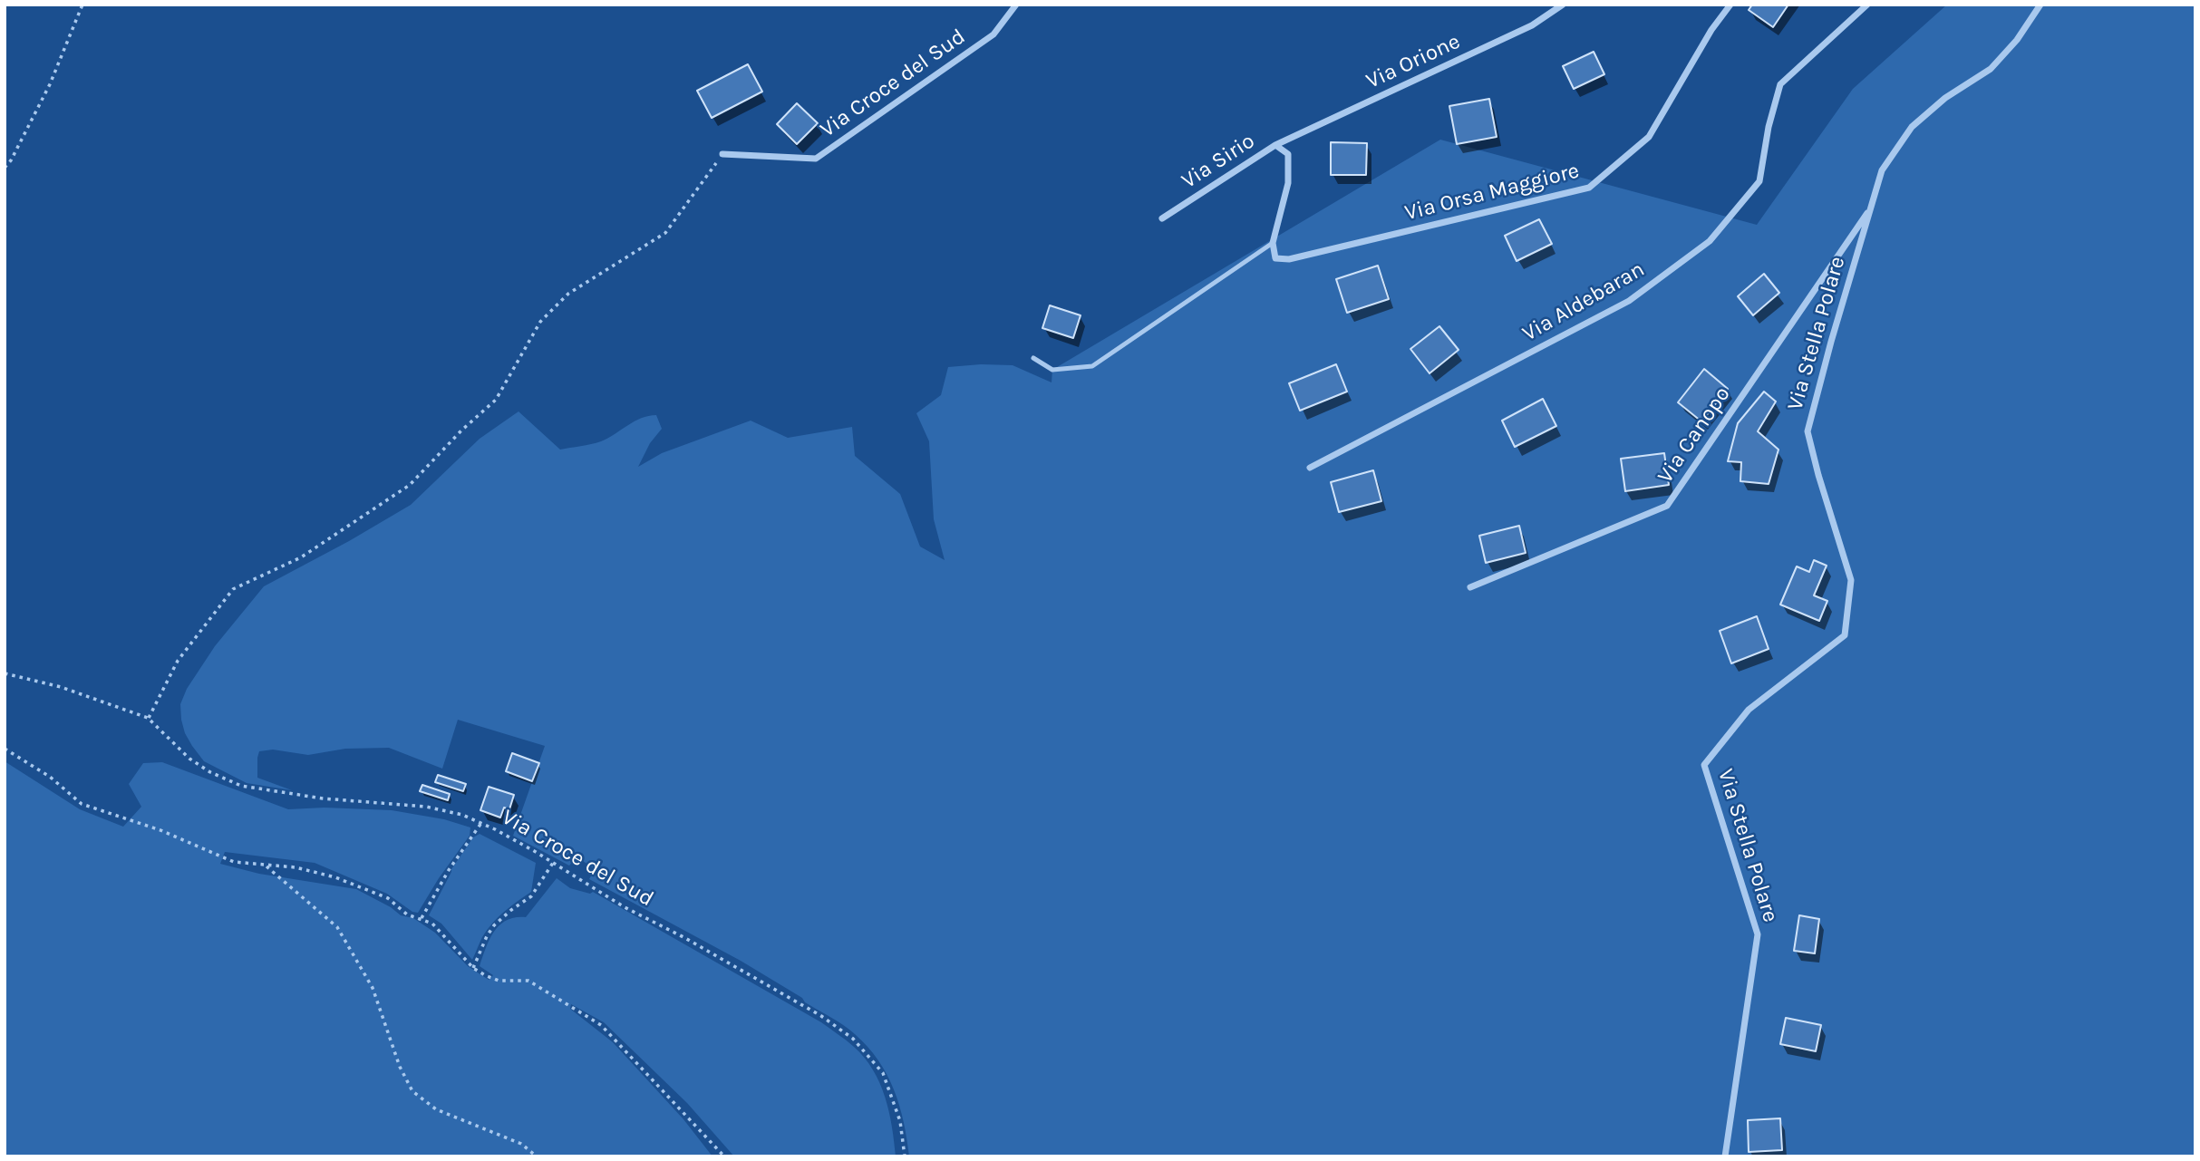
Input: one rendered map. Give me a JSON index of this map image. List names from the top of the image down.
{
  "streets": {
    "street": [
      "Via Orione",
      "Via Croce del Sud",
      "Via Sirio",
      "Via Orsa Maggiore",
      "Via Aldebaran",
      "Via Stella Polare",
      "Via Canopo"
    ]
  },
  "crossings": [
    ["Via Orione", "Via Sirio"],
    ["Via Sirio", "Via Orsa Maggiore"],
    ["Via Stella Polare", "Via Canopo"]
  ]
}
